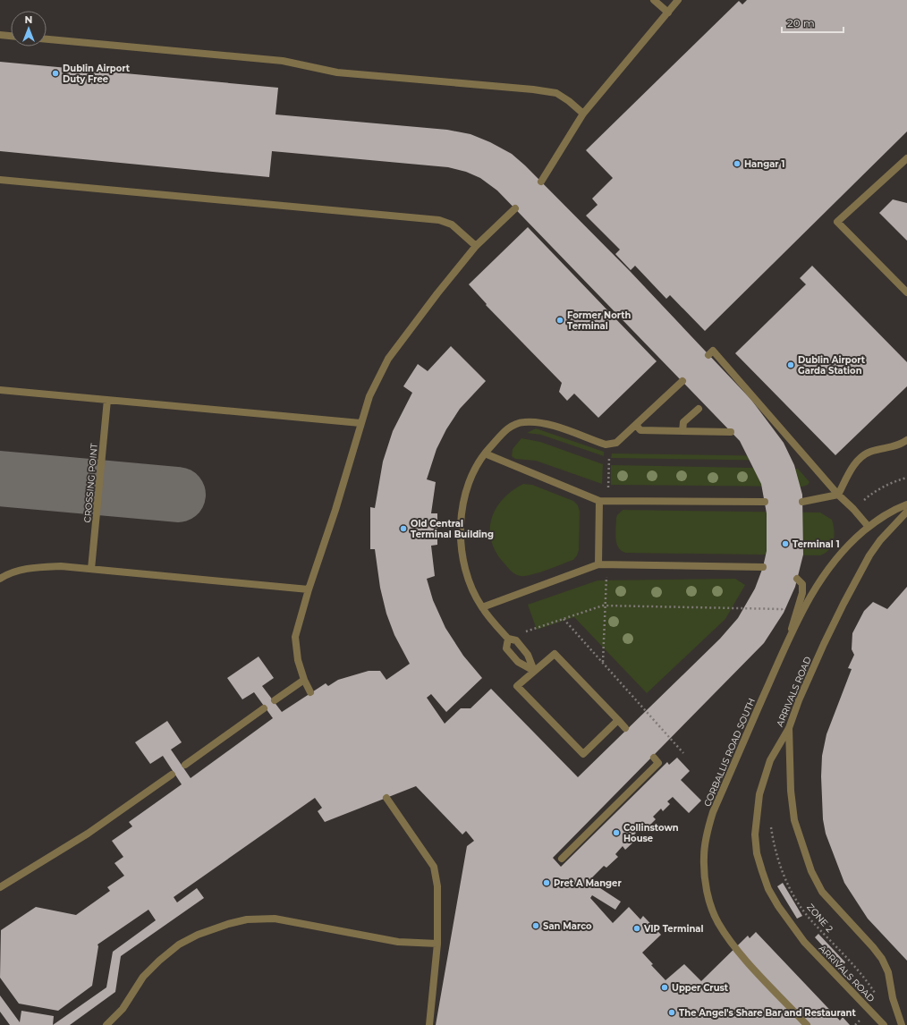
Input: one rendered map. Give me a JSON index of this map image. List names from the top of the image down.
{
  "streets": {
    "street": ["CROSSING POINT", "ARRIVALS ROAD", "CORBALLIS ROAD SOUTH"],
    "path": ["ZONE 2"]
  },
  "places": [
    "Dublin Airport Duty Free",
    "Hangar 1",
    "Former North Terminal",
    "Dublin Airport Garda Station",
    "Old Central Terminal Building",
    "Terminal 1",
    "Collinstown House",
    "Pret A Manger",
    "San Marco",
    "VIP Terminal",
    "Upper Crust",
    "The Angel's Share Bar and Restaurant"
  ],
  "scale_bar": "20 m",
  "north": "top"
}
